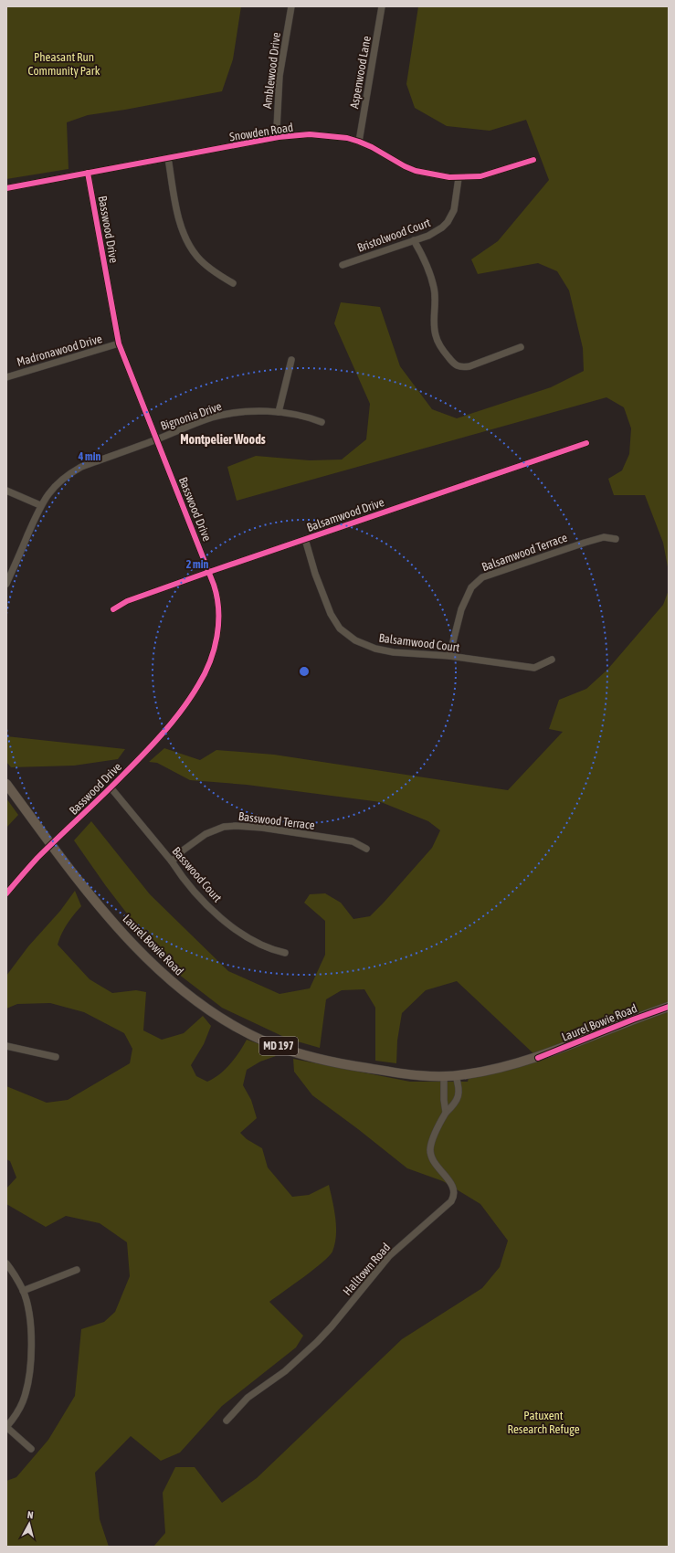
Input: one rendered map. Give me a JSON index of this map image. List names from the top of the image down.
{
  "streets": {
    "main road": ["Laurel Bowie Road", "MD 197"],
    "street": [
      "Amblewood Drive",
      "Aspenwood Lane",
      "Snowden Road",
      "Basswood Drive",
      "Bristolwood Court",
      "Madronawood Drive",
      "Bignonia Drive",
      "Balsamwood Drive",
      "Balsamwood Terrace",
      "Balsamwood Court",
      "Basswood Terrace",
      "Basswood Court",
      "Halltown Road"
    ]
  },
  "crossings": [
    ["Amblewood Drive", "Snowden Road"],
    ["Aspenwood Lane", "Snowden Road"],
    ["Snowden Road", "Basswood Drive"],
    ["Snowden Road", "Bristolwood Court"],
    ["Basswood Drive", "Madronawood Drive"],
    ["Basswood Drive", "Bignonia Drive"],
    ["Basswood Drive", "Balsamwood Drive"],
    ["Basswood Drive", "Basswood Court"],
    ["Basswood Drive", "Laurel Bowie Road"],
    ["Balsamwood Drive", "Balsamwood Court"],
    ["Balsamwood Terrace", "Balsamwood Court"],
    ["Basswood Terrace", "Basswood Court"],
    ["Laurel Bowie Road", "Halltown Road"]
  ],
  "districts": ["Montpelier Woods"],
  "parks": ["Pheasant Run Community Park", "Patuxent Research Refuge"],
  "north": "top",
  "rings": ["4 min", "2 min"]
}
